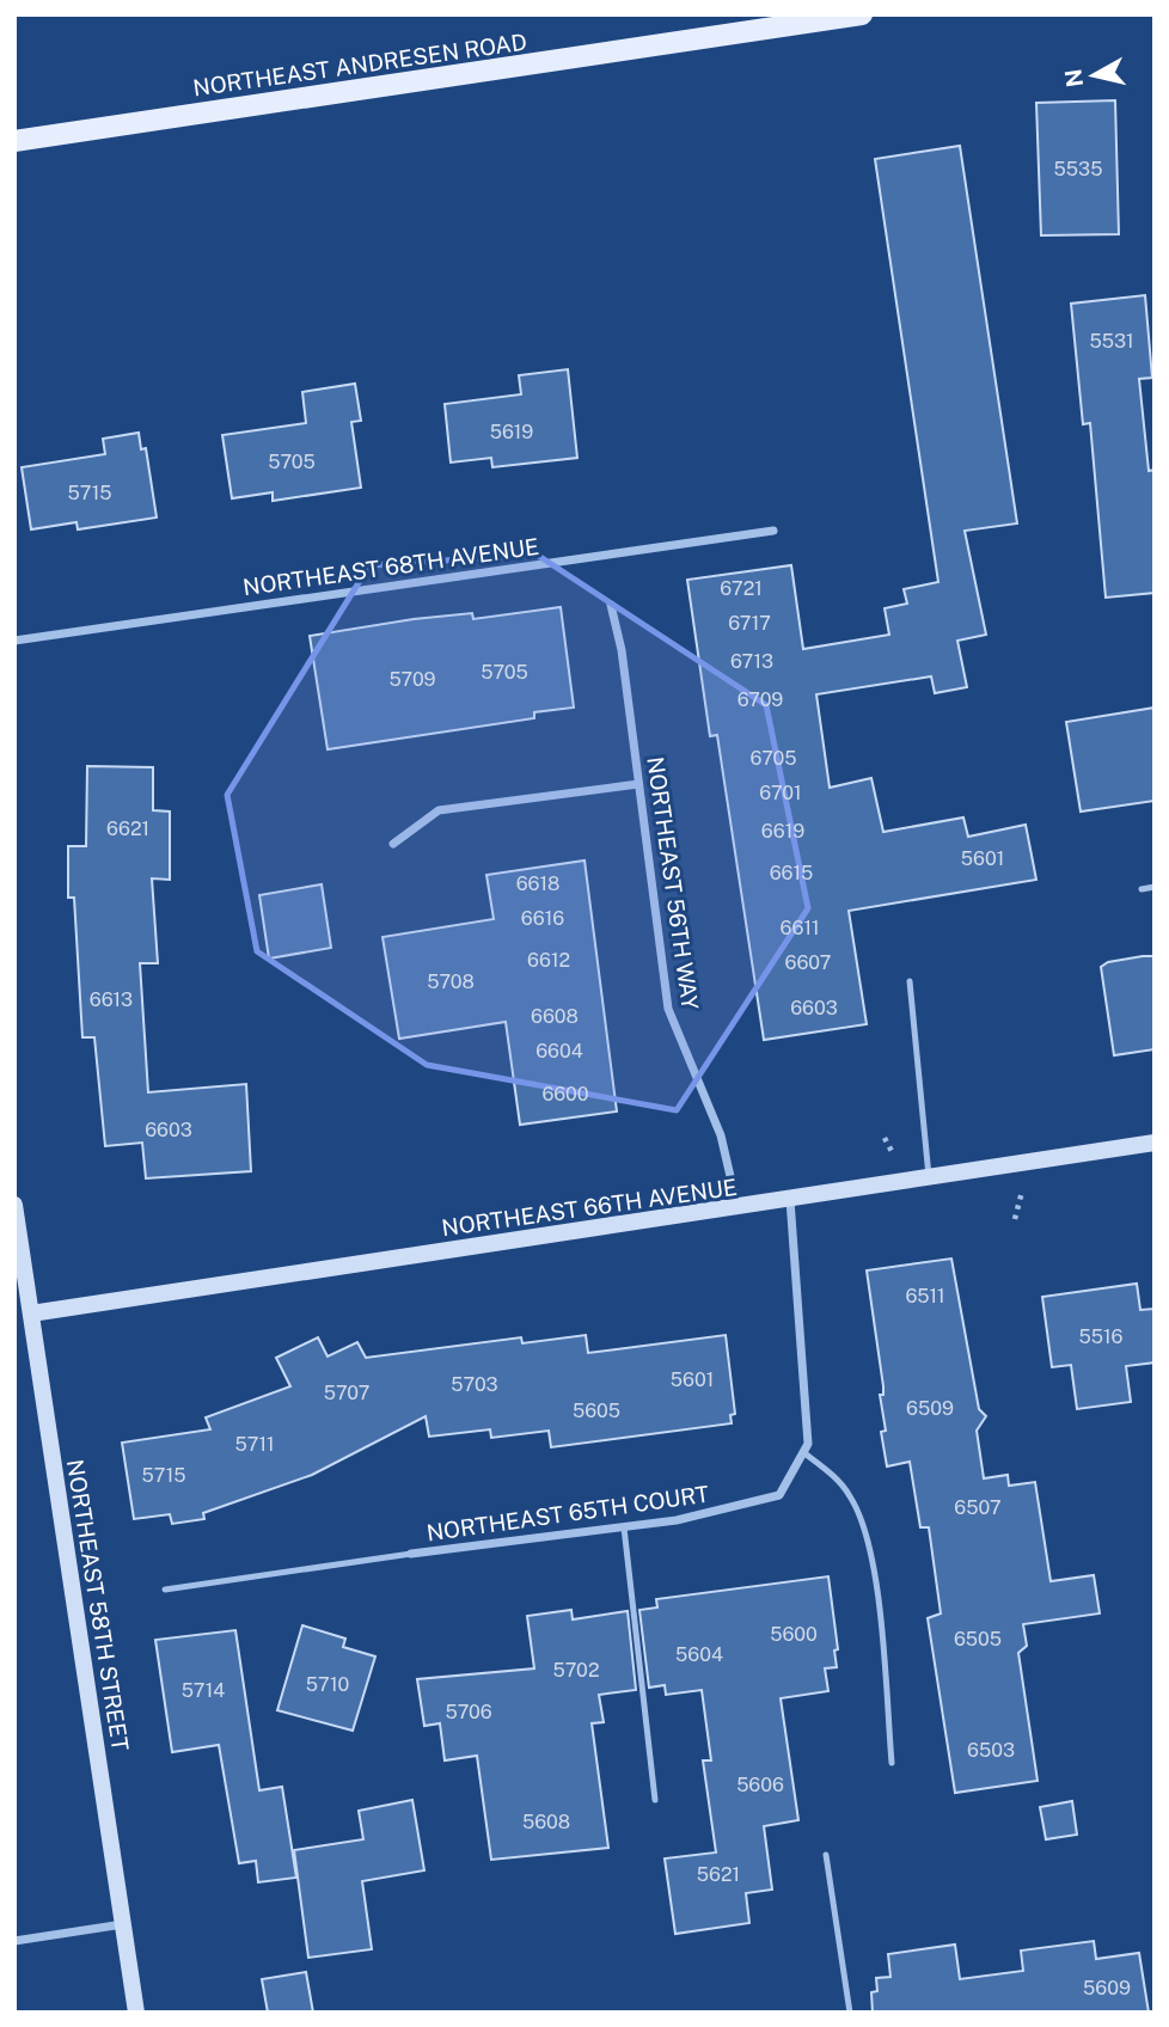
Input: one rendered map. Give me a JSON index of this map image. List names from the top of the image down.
{
  "streets": {
    "main road": ["NORTHEAST ANDRESEN ROAD"],
    "street": [
      "NORTHEAST 68TH AVENUE",
      "NORTHEAST 56TH WAY",
      "NORTHEAST 66TH AVENUE",
      "NORTHEAST 65TH COURT",
      "NORTHEAST 58TH STREET"
    ]
  },
  "crossings": [
    ["NORTHEAST 56TH WAY", "NORTHEAST 66TH AVENUE"],
    ["NORTHEAST 66TH AVENUE", "NORTHEAST 58TH STREET"]
  ],
  "house_numbers": [
    "5535",
    "5531",
    "5619",
    "5705",
    "5715",
    "6721",
    "6717",
    "6713",
    "5705",
    "5709",
    "6709",
    "6705",
    "6701",
    "6621",
    "6619",
    "5601",
    "6615",
    "6618",
    "6616",
    "6611",
    "6612",
    "6607",
    "5708",
    "6613",
    "6603",
    "6608",
    "6604",
    "6600",
    "6603",
    "6511",
    "5516",
    "5601",
    "5703",
    "5707",
    "6509",
    "5605",
    "5711",
    "5715",
    "6507",
    "5600",
    "6505",
    "5604",
    "5702",
    "5710",
    "5714",
    "5706",
    "6503",
    "5606",
    "5608",
    "5621",
    "5609"
  ],
  "north": "left"
}
